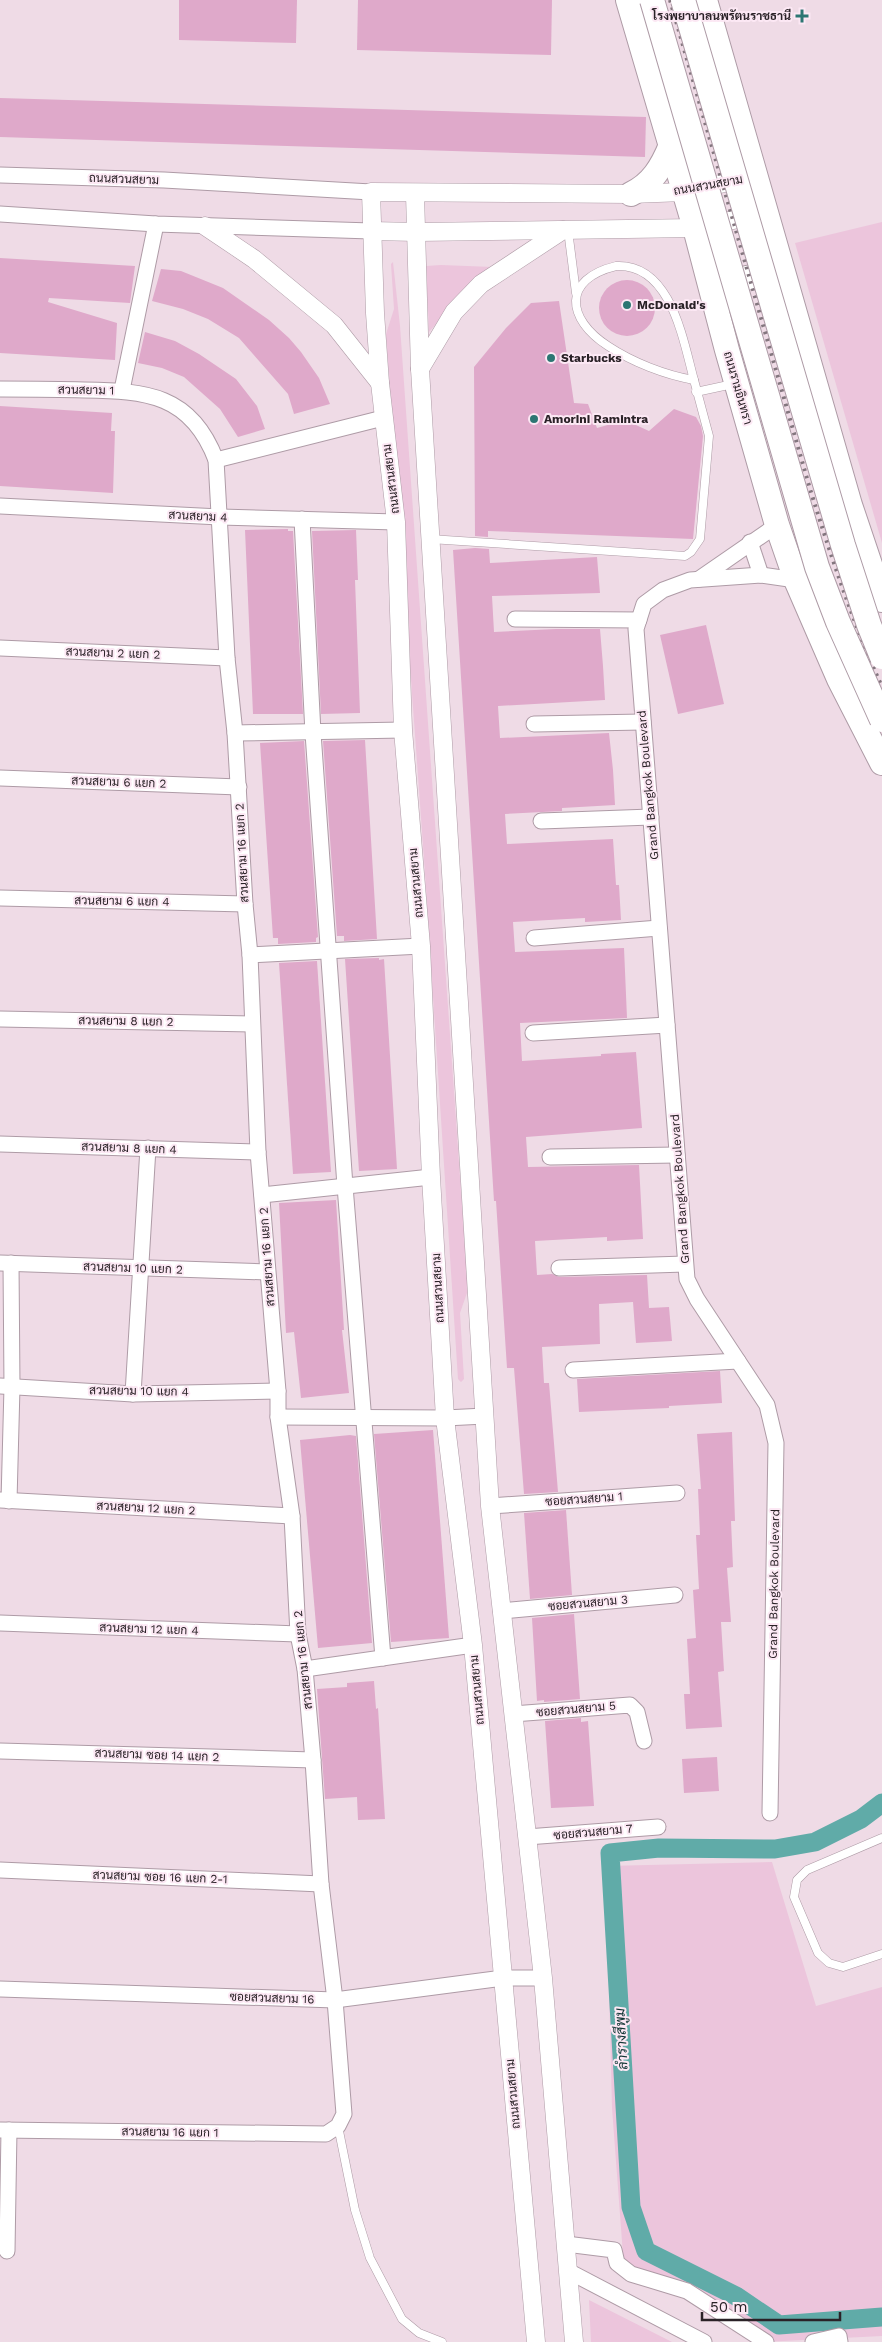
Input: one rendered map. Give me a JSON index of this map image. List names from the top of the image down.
{
  "streets": {
    "highway": ["ถนนรามอินทรา"],
    "street": [
      "ถนนสวนสยาม",
      "สวนสยาม 1",
      "สวนสยาม 4",
      "สวนสยาม 2 แยก 2",
      "สวนสยาม 6 แยก 2",
      "Grand Bangkok Boulevard",
      "สวนสยาม 16 แยก 2",
      "สวนสยาม 6 แยก 4",
      "สวนสยาม 8 แยก 2",
      "สวนสยาม 8 แยก 4",
      "สวนสยาม 10 แยก 2",
      "สวนสยาม 10 แยก 4",
      "ซอยสวนสยาม 1",
      "สวนสยาม 12 แยก 2",
      "ซอยสวนสยาม 3",
      "สวนสยาม 12 แยก 4",
      "ซอยสวนสยาม 5",
      "สวนสยาม ซอย 14 แยก 2",
      "ซอยสวนสยาม 7",
      "สวนสยาม ซอย 16 แยก 2-1",
      "ซอยสวนสยาม 16",
      "สวนสยาม 16 แยก 1"
    ]
  },
  "crossings": [
    ["ถนนสวนสยาม", "ถนนรามอินทรา"],
    ["ถนนสวนสยาม", "สวนสยาม 4"],
    ["ถนนสวนสยาม", "ซอยสวนสยาม 16"],
    ["ถนนรามอินทรา", "Grand Bangkok Boulevard"],
    ["สวนสยาม 1", "สวนสยาม 16 แยก 2"],
    ["สวนสยาม 4", "สวนสยาม 16 แยก 2"],
    ["สวนสยาม 2 แยก 2", "สวนสยาม 16 แยก 2"],
    ["สวนสยาม 6 แยก 2", "สวนสยาม 16 แยก 2"],
    ["สวนสยาม 16 แยก 2", "สวนสยาม 6 แยก 4"],
    ["สวนสยาม 16 แยก 2", "สวนสยาม 8 แยก 2"],
    ["สวนสยาม 16 แยก 2", "สวนสยาม 8 แยก 4"],
    ["สวนสยาม 16 แยก 2", "สวนสยาม 10 แยก 2"],
    ["สวนสยาม 16 แยก 2", "สวนสยาม 10 แยก 4"],
    ["สวนสยาม 16 แยก 2", "สวนสยาม 12 แยก 2"],
    ["สวนสยาม 16 แยก 2", "สวนสยาม 12 แยก 4"],
    ["สวนสยาม 16 แยก 2", "สวนสยาม ซอย 14 แยก 2"],
    ["สวนสยาม 16 แยก 2", "สวนสยาม ซอย 16 แยก 2-1"],
    ["สวนสยาม 16 แยก 2", "ซอยสวนสยาม 16"],
    ["สวนสยาม 16 แยก 2", "สวนสยาม 16 แยก 1"]
  ],
  "water": ["ลำรางสีพูม"],
  "places": {
    "health": ["โรงพยาบาลนพรัตนราชธานี"],
    "other": ["McDonald's", "Starbucks", "Amorini Ramintra"]
  },
  "scale_bar": "50 m"
}
